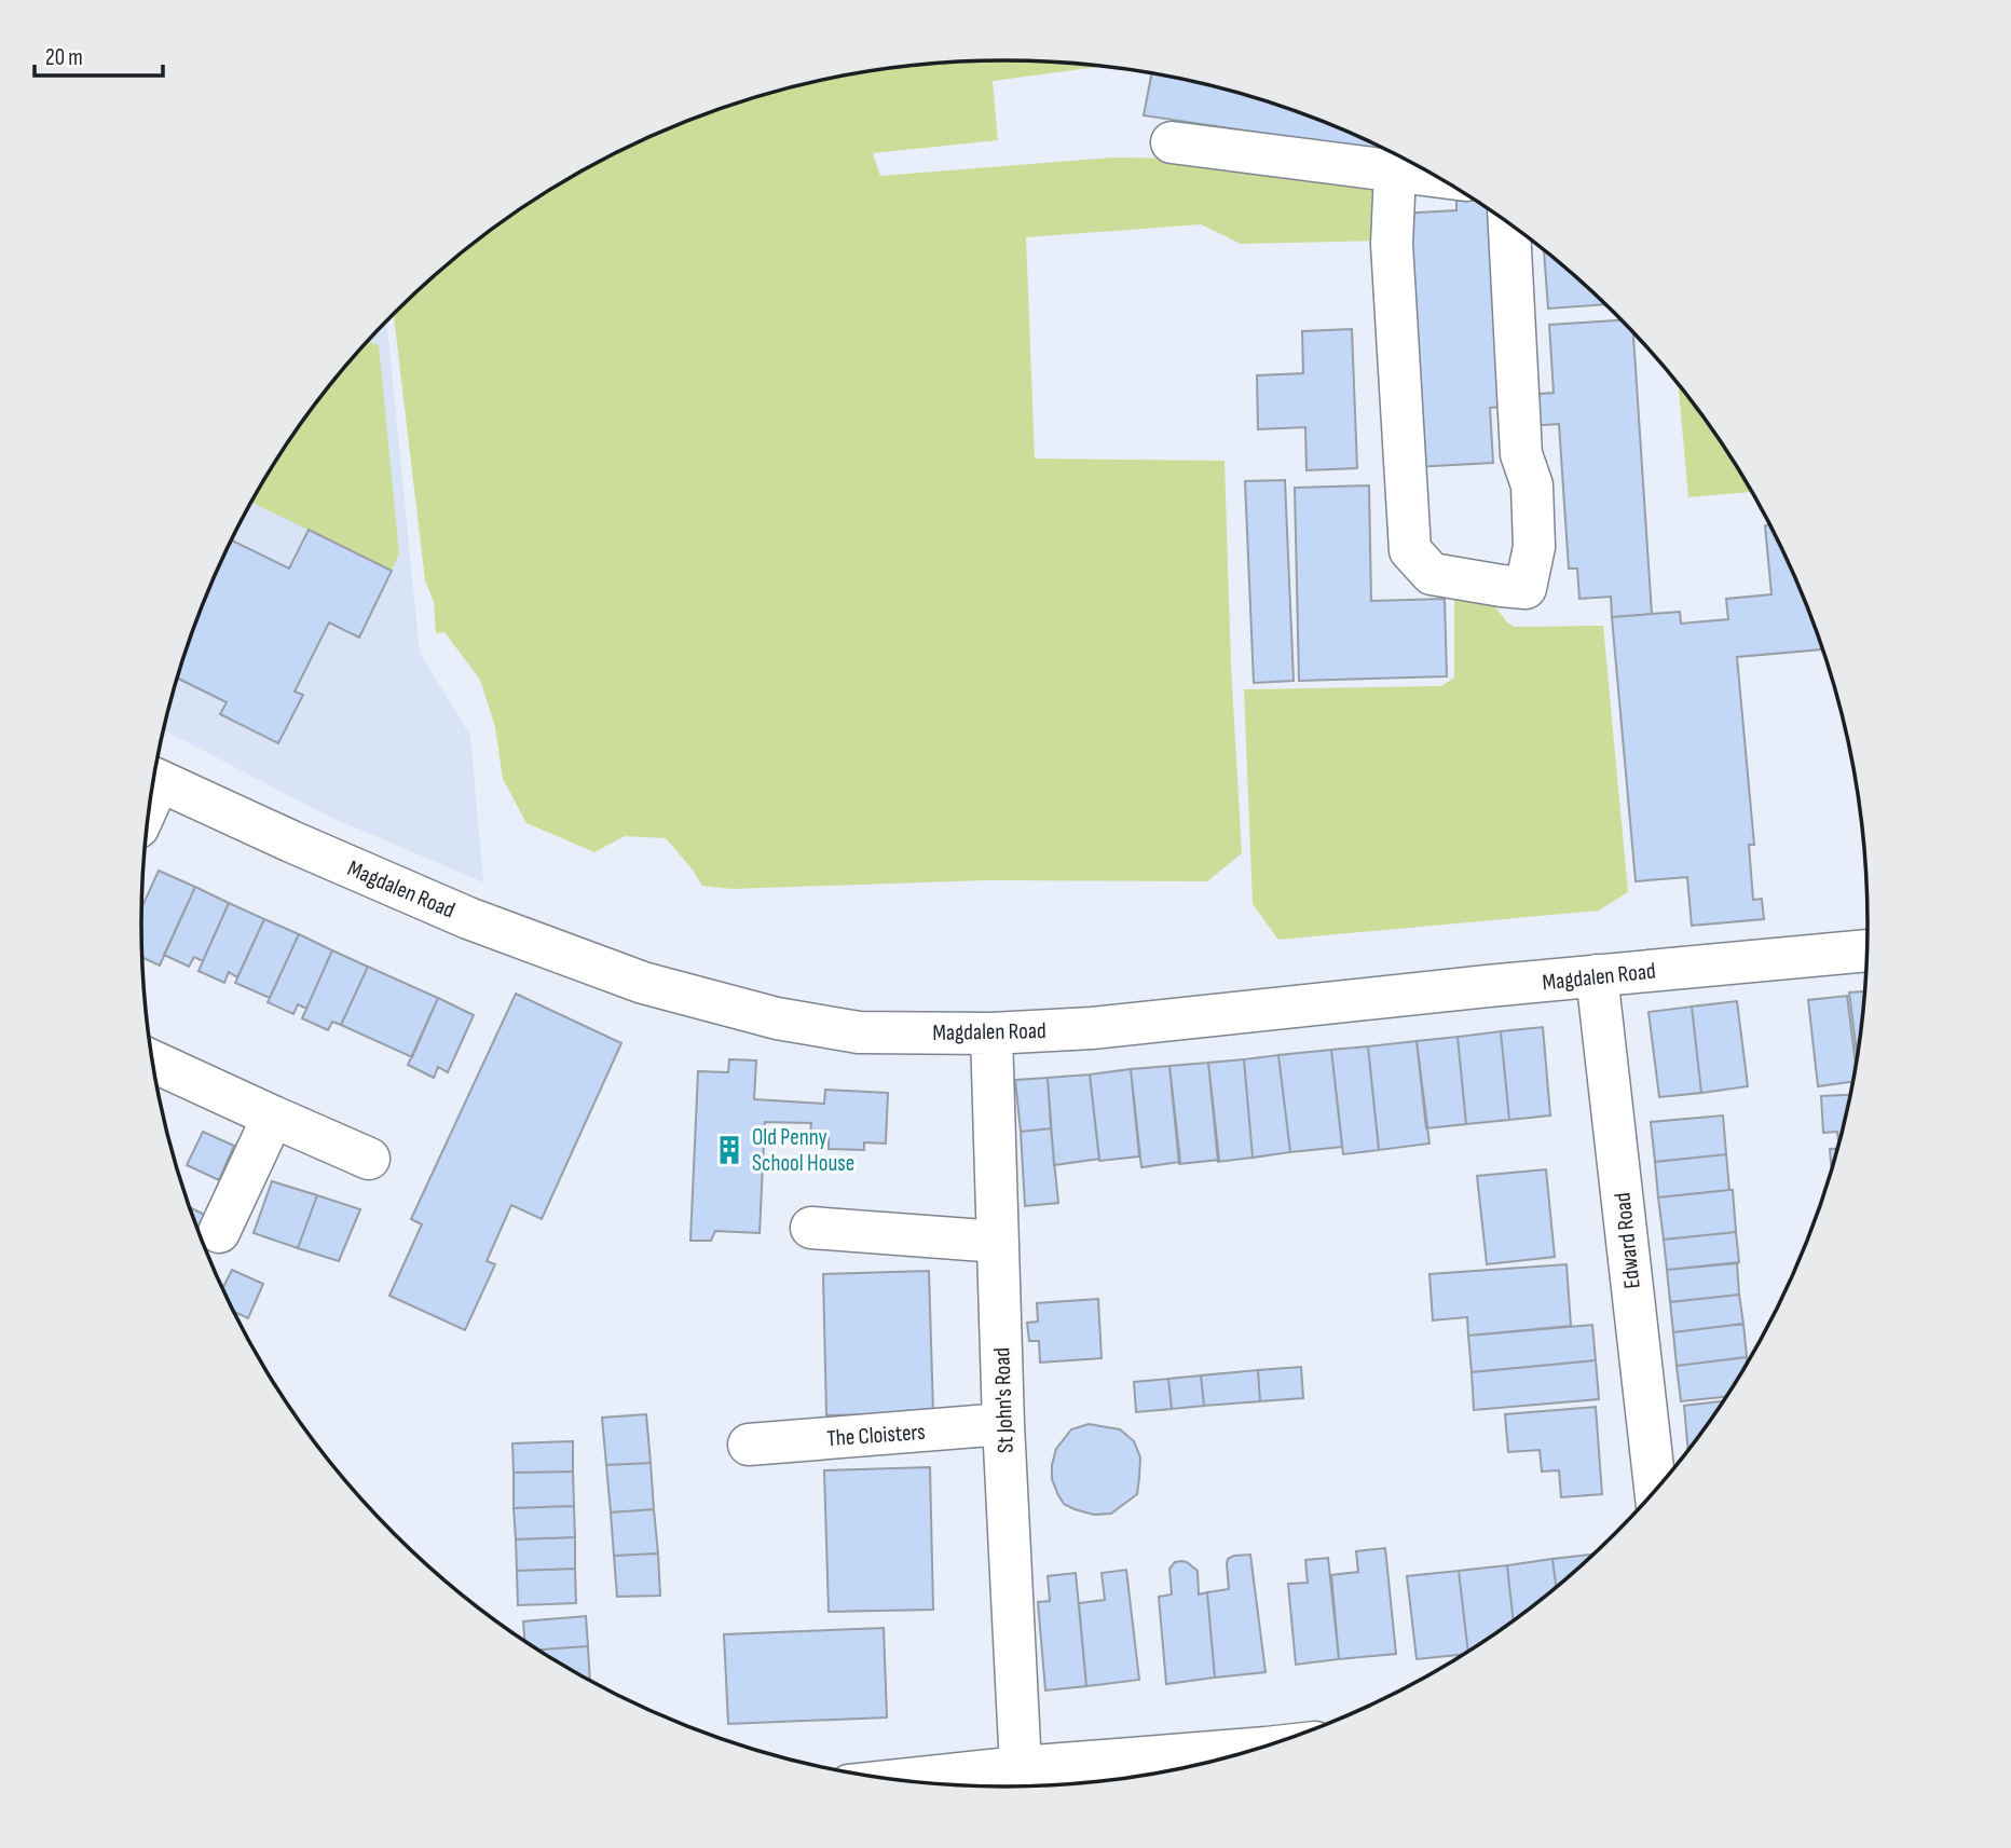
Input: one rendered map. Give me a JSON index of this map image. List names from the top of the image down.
{
  "streets": {
    "street": [
      "Magdalen Road",
      "Edward Road",
      "St John's Road",
      "The Cloisters"
    ]
  },
  "crossings": [
    ["Magdalen Road", "Edward Road"],
    ["Magdalen Road", "St John's Road"],
    ["St John's Road", "The Cloisters"]
  ],
  "places": {
    "building": ["Old Penny School House"]
  },
  "scale_bar": "20 m"
}
